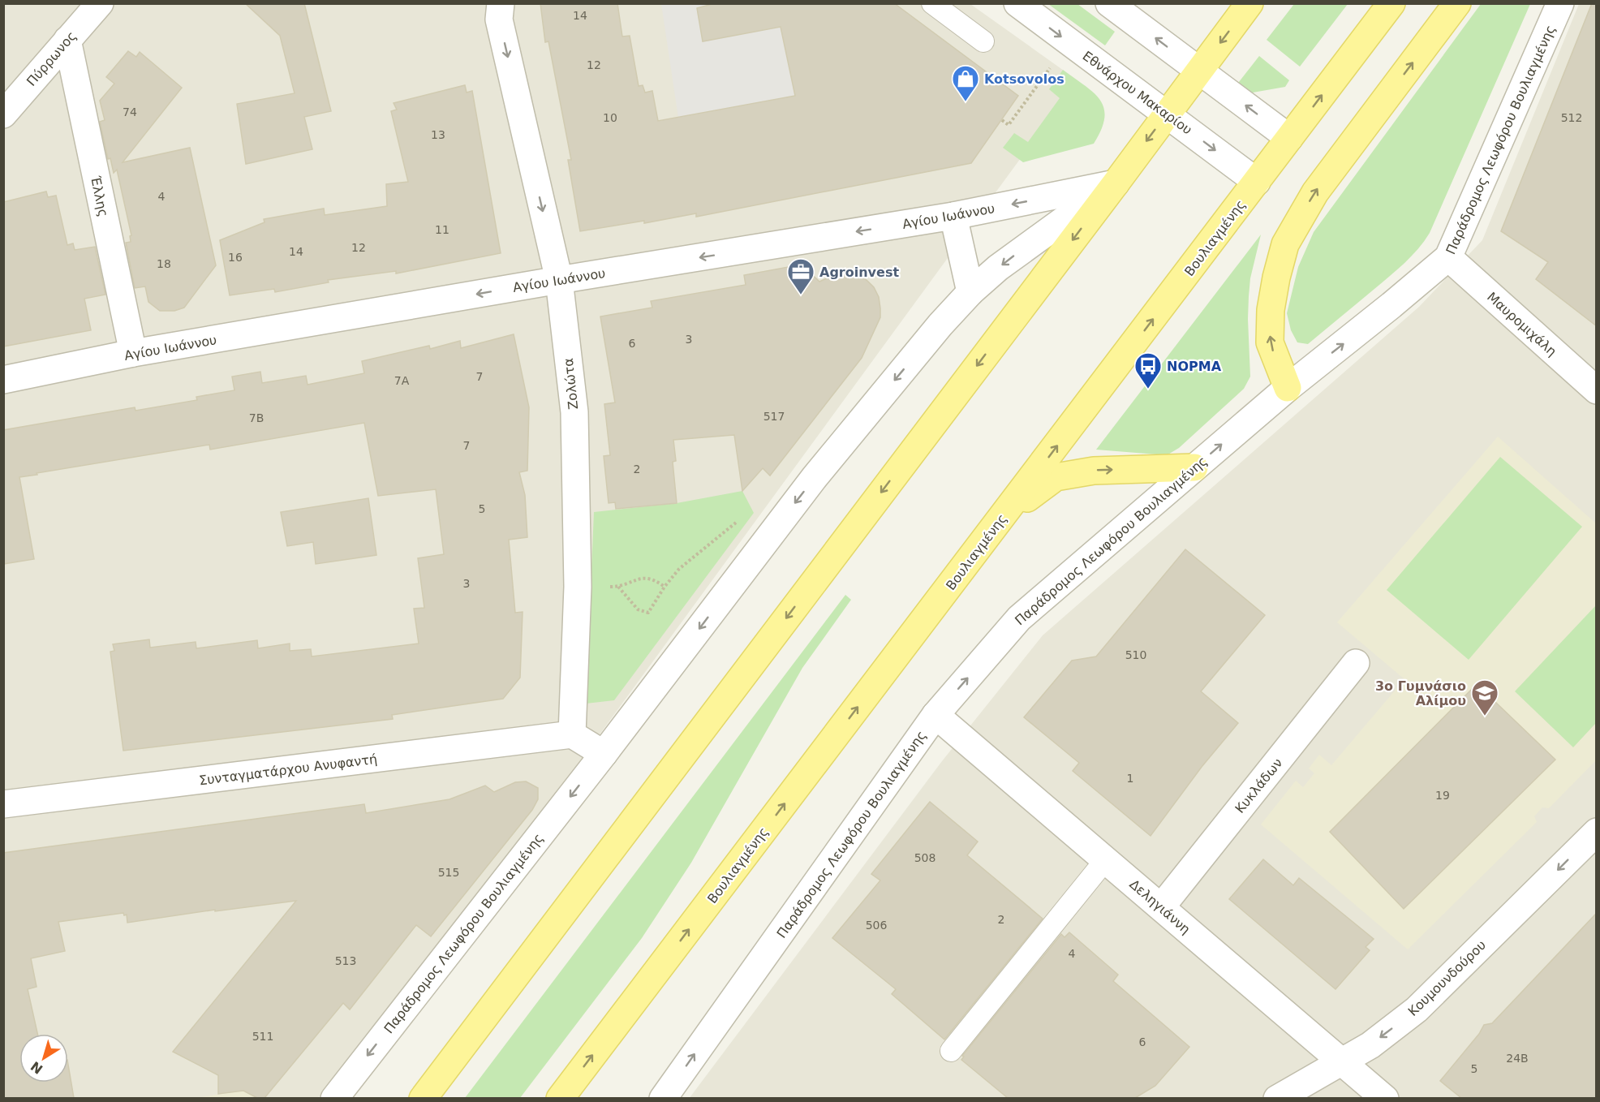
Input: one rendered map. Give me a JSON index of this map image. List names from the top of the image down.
{
  "streets": {
    "main road": ["Βουλιαγμένης"],
    "street": [
      "Πύρρωνος",
      "Εθνάρχου Μακαρίου",
      "Παράδρομος Λεωφόρου Βουλιαγμένης",
      "Έλλης",
      "Αγίου Ιωάννου",
      "Μαυρομιχάλη",
      "Ζολώτα",
      "Συνταγματάρχου Ανυφαντή",
      "Κυκλάδων",
      "Δεληγιάννη",
      "Κουμουνδούρου"
    ]
  },
  "crossings": [
    ["Πύρρωνος", "Έλλης"],
    ["Εθνάρχου Μακαρίου", "Βουλιαγμένης"],
    ["Παράδρομος Λεωφόρου Βουλιαγμένης", "Αγίου Ιωάννου"],
    ["Παράδρομος Λεωφόρου Βουλιαγμένης", "Μαυρομιχάλη"],
    ["Παράδρομος Λεωφόρου Βουλιαγμένης", "Δεληγιάννη"],
    ["Έλλης", "Αγίου Ιωάννου"],
    ["Αγίου Ιωάννου", "Ζολώτα"],
    ["Ζολώτα", "Συνταγματάρχου Ανυφαντή"],
    ["Κυκλάδων", "Δεληγιάννη"],
    ["Δεληγιάννη", "Κουμουνδούρου"]
  ],
  "one_way": ["Αγίου Ιωάννου", "Ζολώτα", "Κουμουνδούρου"],
  "places": {
    "shop": ["Kotsovolos"],
    "office": ["Agroinvest"],
    "bus stop": ["ΝΟΡΜΑ"],
    "school or university": ["3ο Γυμνάσιο Αλίμου"]
  },
  "house_numbers": [
    "14",
    "12",
    "74",
    "10",
    "512",
    "13",
    "4",
    "11",
    "12",
    "14",
    "16",
    "18",
    "3",
    "6",
    "7",
    "7Α",
    "517",
    "7Β",
    "7",
    "2",
    "5",
    "3",
    "510",
    "1",
    "19",
    "508",
    "515",
    "2",
    "506",
    "4",
    "513",
    "511",
    "6",
    "24B",
    "5"
  ],
  "north": "bottom left"
}
